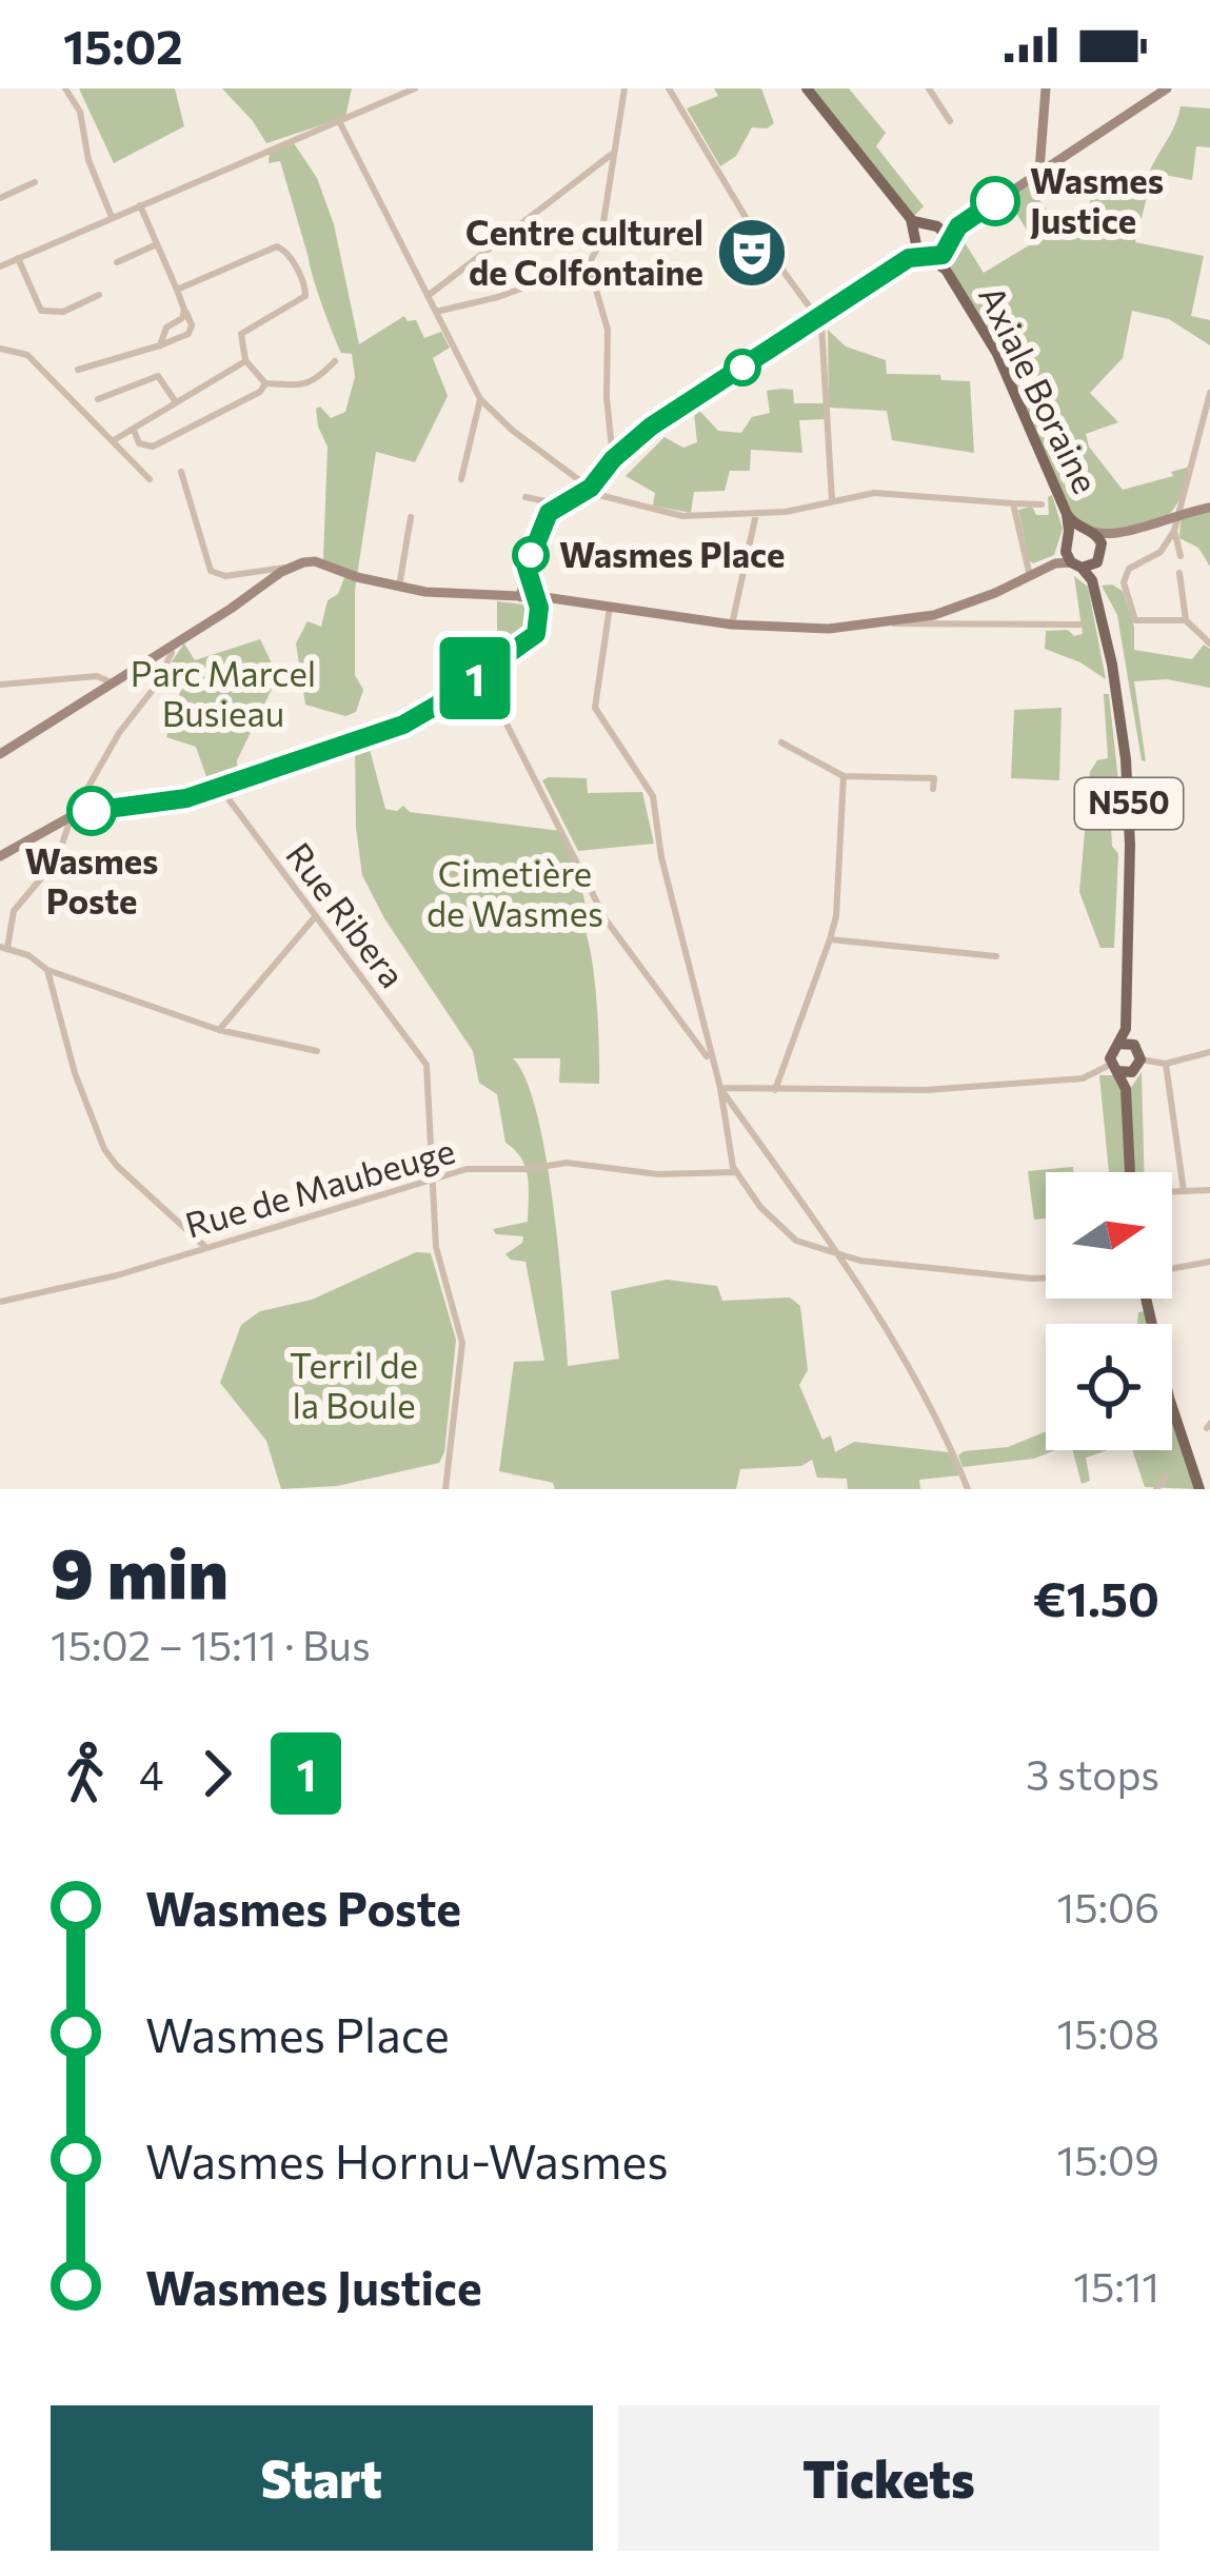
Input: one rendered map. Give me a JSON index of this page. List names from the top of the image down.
{
  "streets": {
    "main road": ["Axiale Boraine", "N550"],
    "street": ["Rue Ribera", "Rue de Maubeuge"]
  },
  "crossings": [
    ["Axiale Boraine", "N550"],
    ["Rue Ribera", "Rue de Maubeuge"]
  ],
  "parks": ["Parc Marcel Busieau", "Cimetière de Wasmes", "Terril de la Boule"],
  "places": {
    "other": ["Wasmes Justice", "Wasmes Place", "Wasmes Poste"],
    "theatre": ["Centre culturel de Colfontaine"]
  },
  "lines": ["bus line 1"],
  "north": "right",
  "page": {
    "status": "15:02",
    "on_map": "1",
    "heading": ["9 min", "15:02 – 15:11 · Bus", "€1.50"],
    "legs": ["4", "1", "3 stops"],
    "list": [
      {
        "name": "Wasmes Poste",
        "value": "15:06"
      },
      {
        "name": "Wasmes Place",
        "value": "15:08"
      },
      {
        "name": "Wasmes Hornu-Wasmes",
        "value": "15:09"
      },
      {
        "name": "Wasmes Justice",
        "value": "15:11"
      }
    ],
    "buttons": ["Start", "Tickets"]
  }
}
